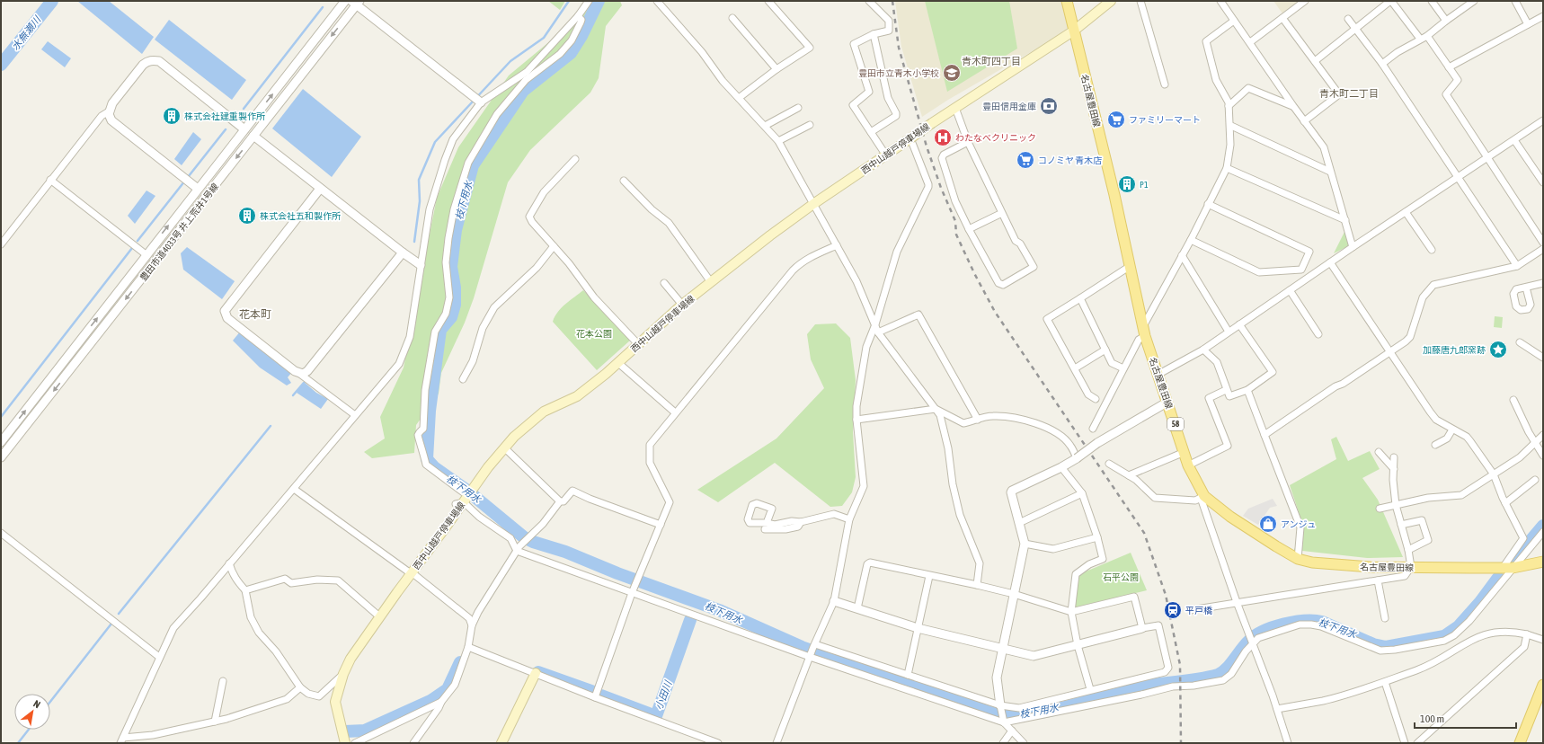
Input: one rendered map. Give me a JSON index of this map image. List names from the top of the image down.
{
  "streets": {
    "main road": ["名古屋豊田線", "西中山越戸停車場線", "58"],
    "street": ["豊田市道4033号 井上荒井1号線"]
  },
  "crossings": [
    ["名古屋豊田線", "西中山越戸停車場線"]
  ],
  "districts": ["青木町四丁目", "青木町二丁目", "花本町"],
  "water": ["水無瀬川", "枝下用水", "小田川"],
  "parks": ["花本公園", "石平公園"],
  "places": {
    "school or university": ["豊田市立青木小学校"],
    "bank": ["豊田信用金庫"],
    "building": ["株式会社建重製作所", "P1", "株式会社五和製作所"],
    "supermarket": ["ファミリーマート", "コノミヤ 青木店"],
    "hospital": ["わたなべクリニック"],
    "place": ["加藤唐九郎窯跡"],
    "shop": ["アンジュ"],
    "station": ["平戸橋"]
  },
  "scale_bar": "100 m",
  "north": "top right"
}
